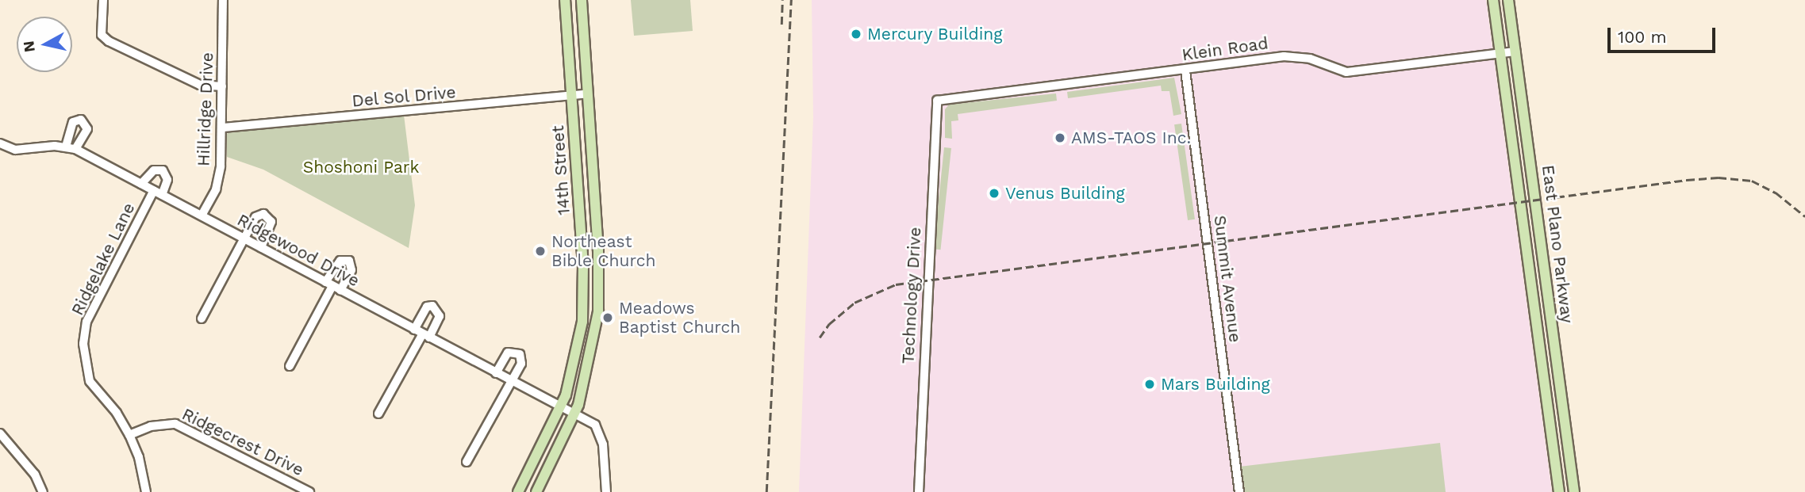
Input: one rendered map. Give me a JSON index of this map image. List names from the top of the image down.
{
  "streets": {
    "main road": ["14th Street", "East Plano Parkway"],
    "street": [
      "Klein Road",
      "Del Sol Drive",
      "Hillridge Drive",
      "Ridgewood Drive",
      "Ridgelake Lane",
      "Summit Avenue",
      "Technology Drive",
      "Ridgecrest Drive"
    ]
  },
  "crossings": [
    ["Klein Road", "East Plano Parkway"],
    ["Klein Road", "Summit Avenue"],
    ["Klein Road", "Technology Drive"],
    ["Del Sol Drive", "Hillridge Drive"],
    ["Del Sol Drive", "14th Street"],
    ["Hillridge Drive", "Ridgewood Drive"],
    ["14th Street", "Ridgewood Drive"],
    ["Ridgewood Drive", "Ridgelake Lane"],
    ["Ridgelake Lane", "Ridgecrest Drive"]
  ],
  "parks": ["Shoshoni Park"],
  "places": [
    "Mercury Building",
    "AMS-TAOS Inc.",
    "Venus Building",
    "Northeast Bible Church",
    "Meadows Baptist Church",
    "Mars Building"
  ],
  "scale_bar": "100 m",
  "north": "left"
}
